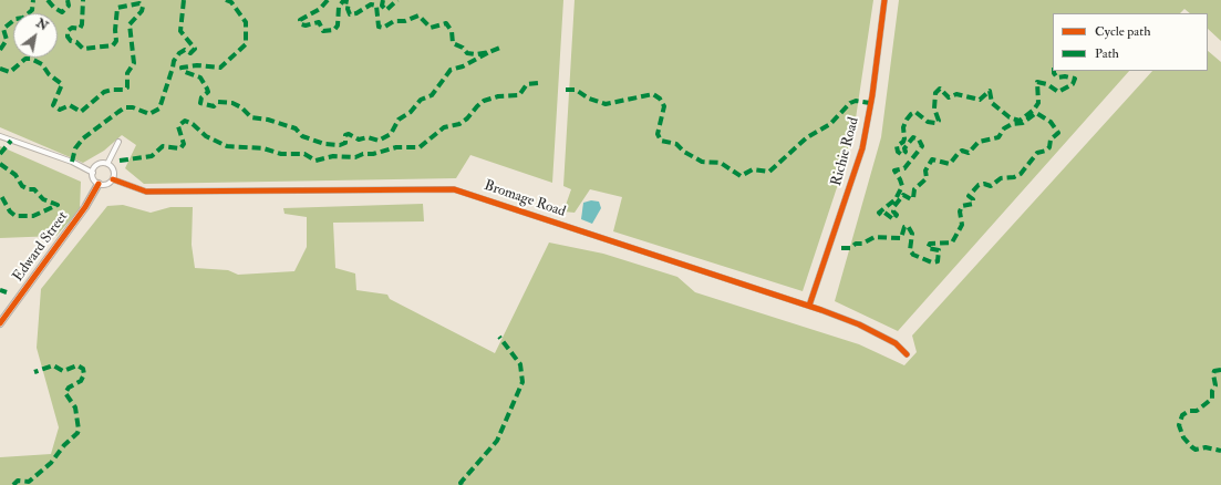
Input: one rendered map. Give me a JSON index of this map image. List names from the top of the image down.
{
  "streets": {
    "street": ["Richie Road", "Bromage Road", "Edward Street"]
  },
  "crossings": [
    ["Richie Road", "Bromage Road"],
    ["Bromage Road", "Edward Street"]
  ],
  "legend": ["Cycle path", "Path"],
  "north": "top right"
}
